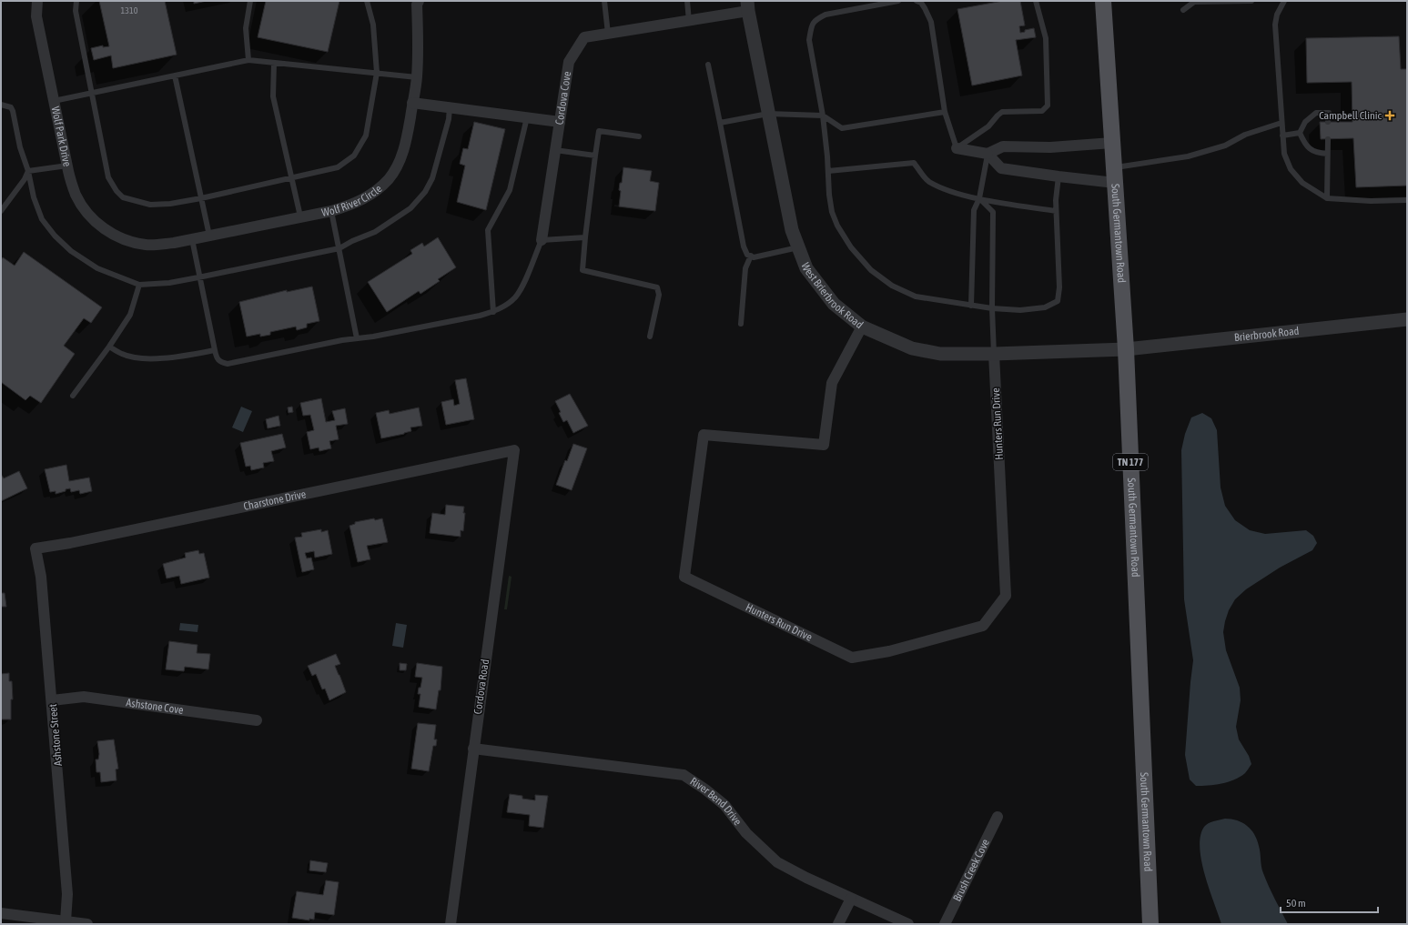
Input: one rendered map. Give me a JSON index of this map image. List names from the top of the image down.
{
  "streets": {
    "main road": ["South Germantown Road", "TN 177"],
    "street": [
      "Cordova Cove",
      "Wolf Park Drive",
      "Wolf River Circle",
      "West Brierbrook Road",
      "Brierbrook Road",
      "Hunters Run Drive",
      "Charstone Drive",
      "Cordova Road",
      "Ashstone Cove",
      "Ashstone Street",
      "River Bend Drive",
      "Brush Creek Cove"
    ]
  },
  "crossings": [
    ["Cordova Cove", "West Brierbrook Road"],
    ["Wolf Park Drive", "Wolf River Circle"],
    ["South Germantown Road", "West Brierbrook Road"],
    ["South Germantown Road", "Brierbrook Road"],
    ["West Brierbrook Road", "Brierbrook Road"],
    ["West Brierbrook Road", "Hunters Run Drive"],
    ["Charstone Drive", "Cordova Road"],
    ["Charstone Drive", "Ashstone Street"],
    ["Cordova Road", "River Bend Drive"],
    ["Ashstone Cove", "Ashstone Street"]
  ],
  "places": {
    "health": ["Campbell Clinic"]
  },
  "house_numbers": ["1310"],
  "scale_bar": "50 m"
}
